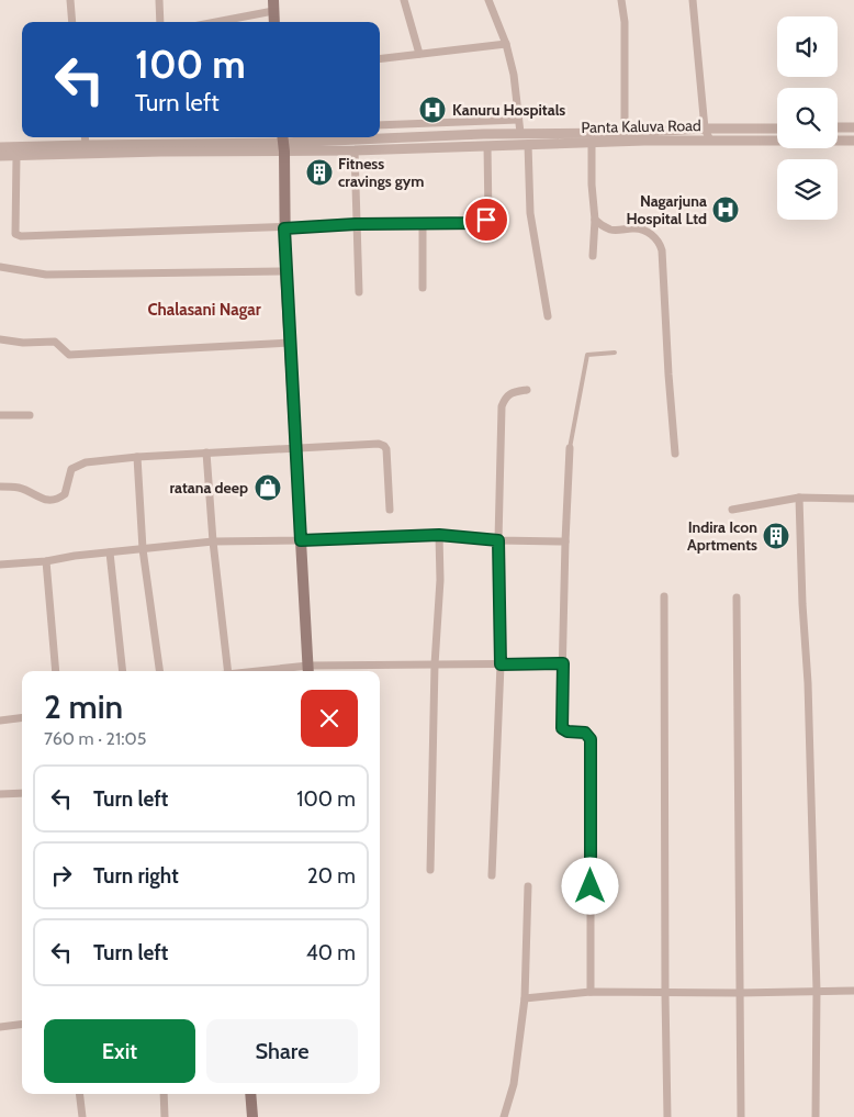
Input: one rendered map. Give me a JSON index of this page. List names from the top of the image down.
{
  "streets": {
    "street": ["Panta Kaluva Road"]
  },
  "districts": ["Chalasani Nagar"],
  "places": {
    "hospital": ["Kanuru Hospitals", "Nagarjuna Hospital Ltd"],
    "building": ["Fitness cravings gym", "Indira Icon Aprtments"],
    "shop": ["ratana deep"]
  },
  "page": {
    "turn": ["100 m", "Turn left"],
    "heading": ["2 min", "760 m · 21:05"],
    "list": [
      {
        "name": "Turn left",
        "value": "100 m"
      },
      {
        "name": "Turn right",
        "value": "20 m"
      },
      {
        "name": "Turn left",
        "value": "40 m"
      }
    ],
    "buttons": ["Exit", "Share"]
  }
}
